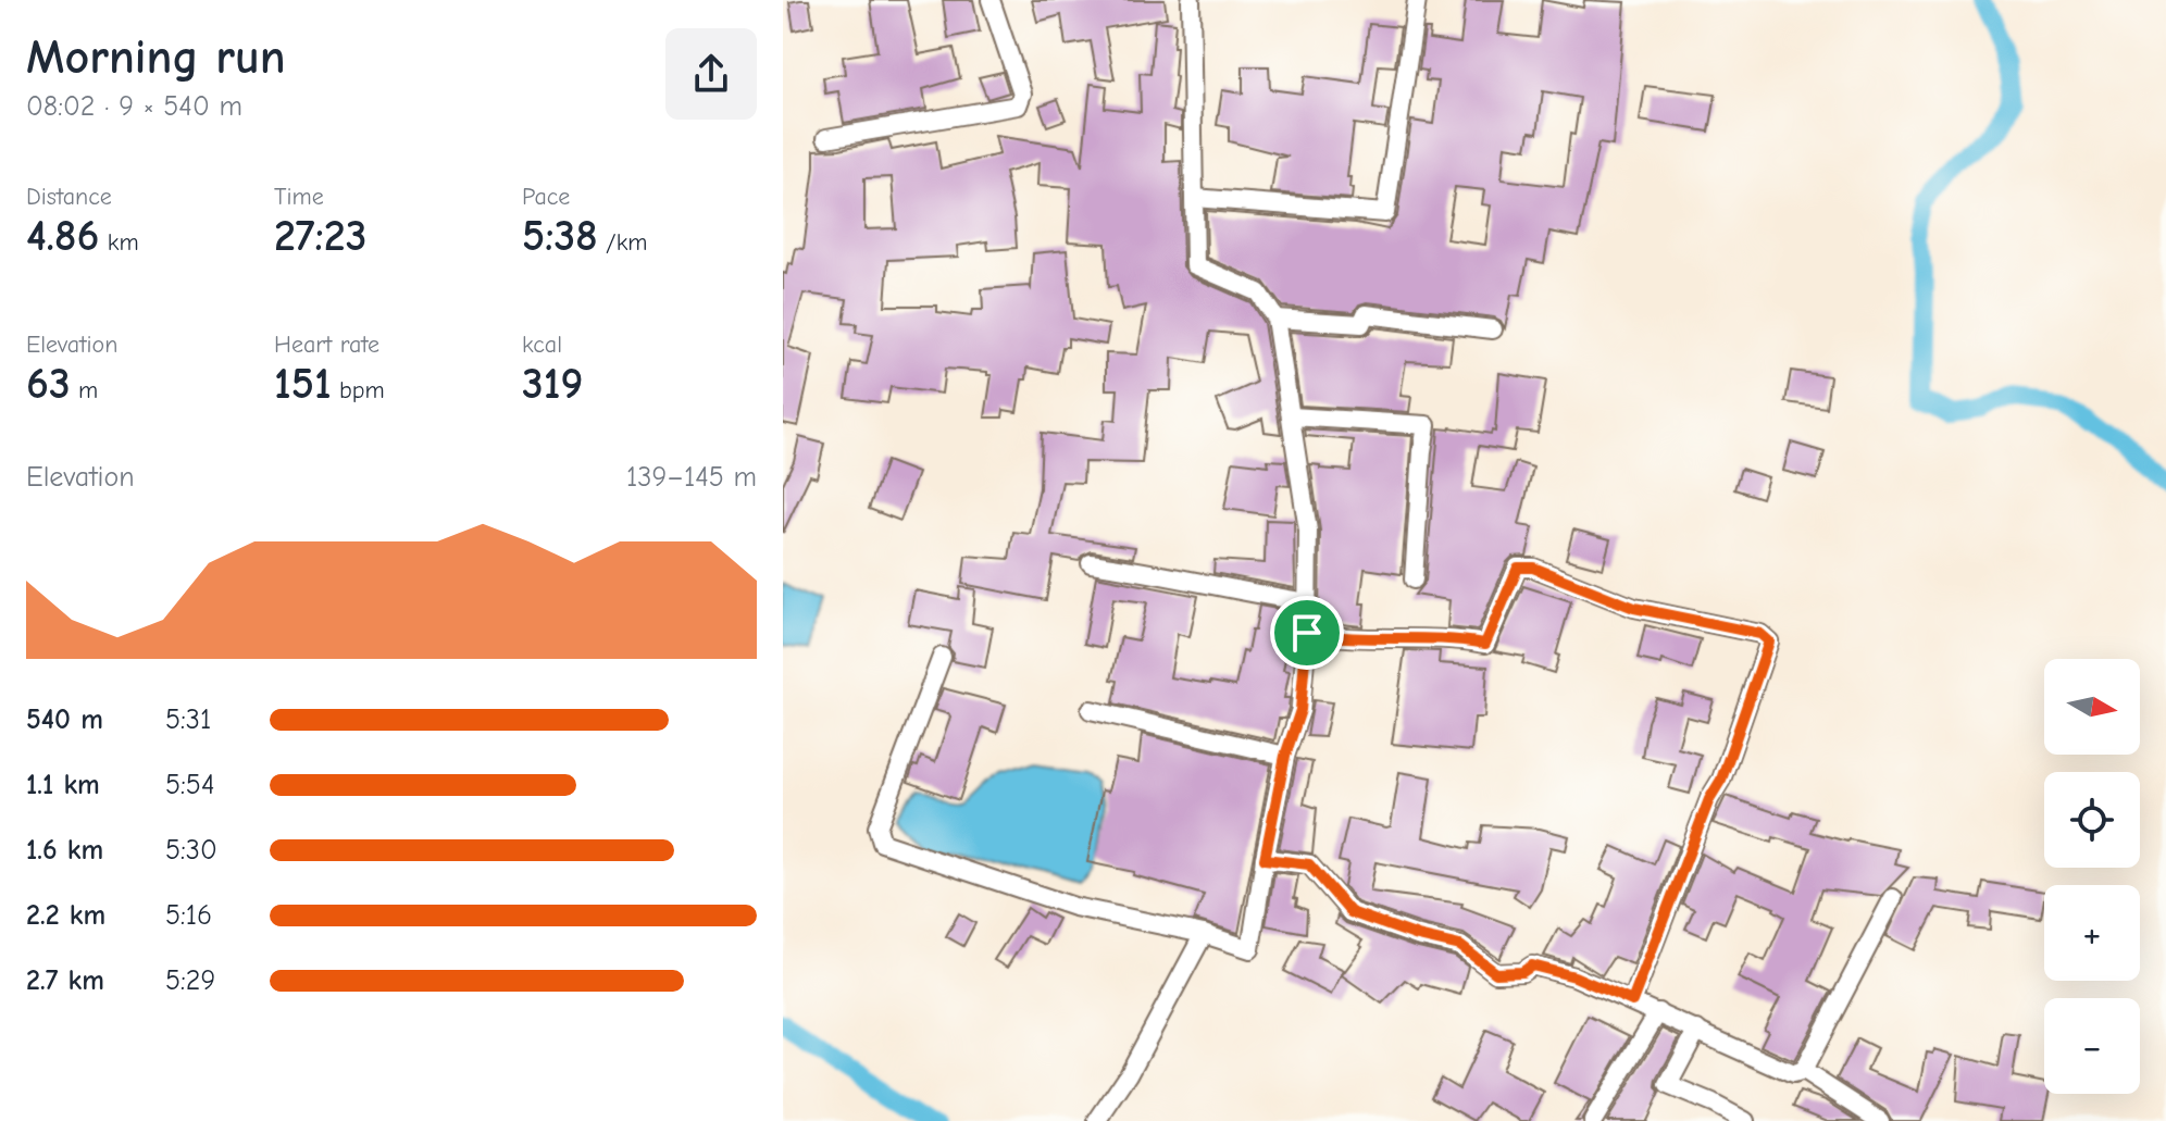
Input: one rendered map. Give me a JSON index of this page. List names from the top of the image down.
{
  "north": "right",
  "page": {
    "heading": ["Morning run", "08:02 · 9 × 540 m"],
    "stats": [
      ["Distance", "4.86 km"],
      ["Time", "27:23"],
      ["Pace", "5:38 /km"],
      ["Elevation", "63 m"],
      ["Heart rate", "151 bpm"],
      ["kcal", "319"]
    ],
    "chart": ["Elevation", "139–145 m"],
    "map_buttons": ["+", "−"],
    "list": [
      {
        "name": "540 m",
        "note": "5:31"
      },
      {
        "name": "1.1 km",
        "note": "5:54"
      },
      {
        "name": "1.6 km",
        "note": "5:30"
      },
      {
        "name": "2.2 km",
        "note": "5:16"
      },
      {
        "name": "2.7 km",
        "note": "5:29"
      }
    ]
  }
}
